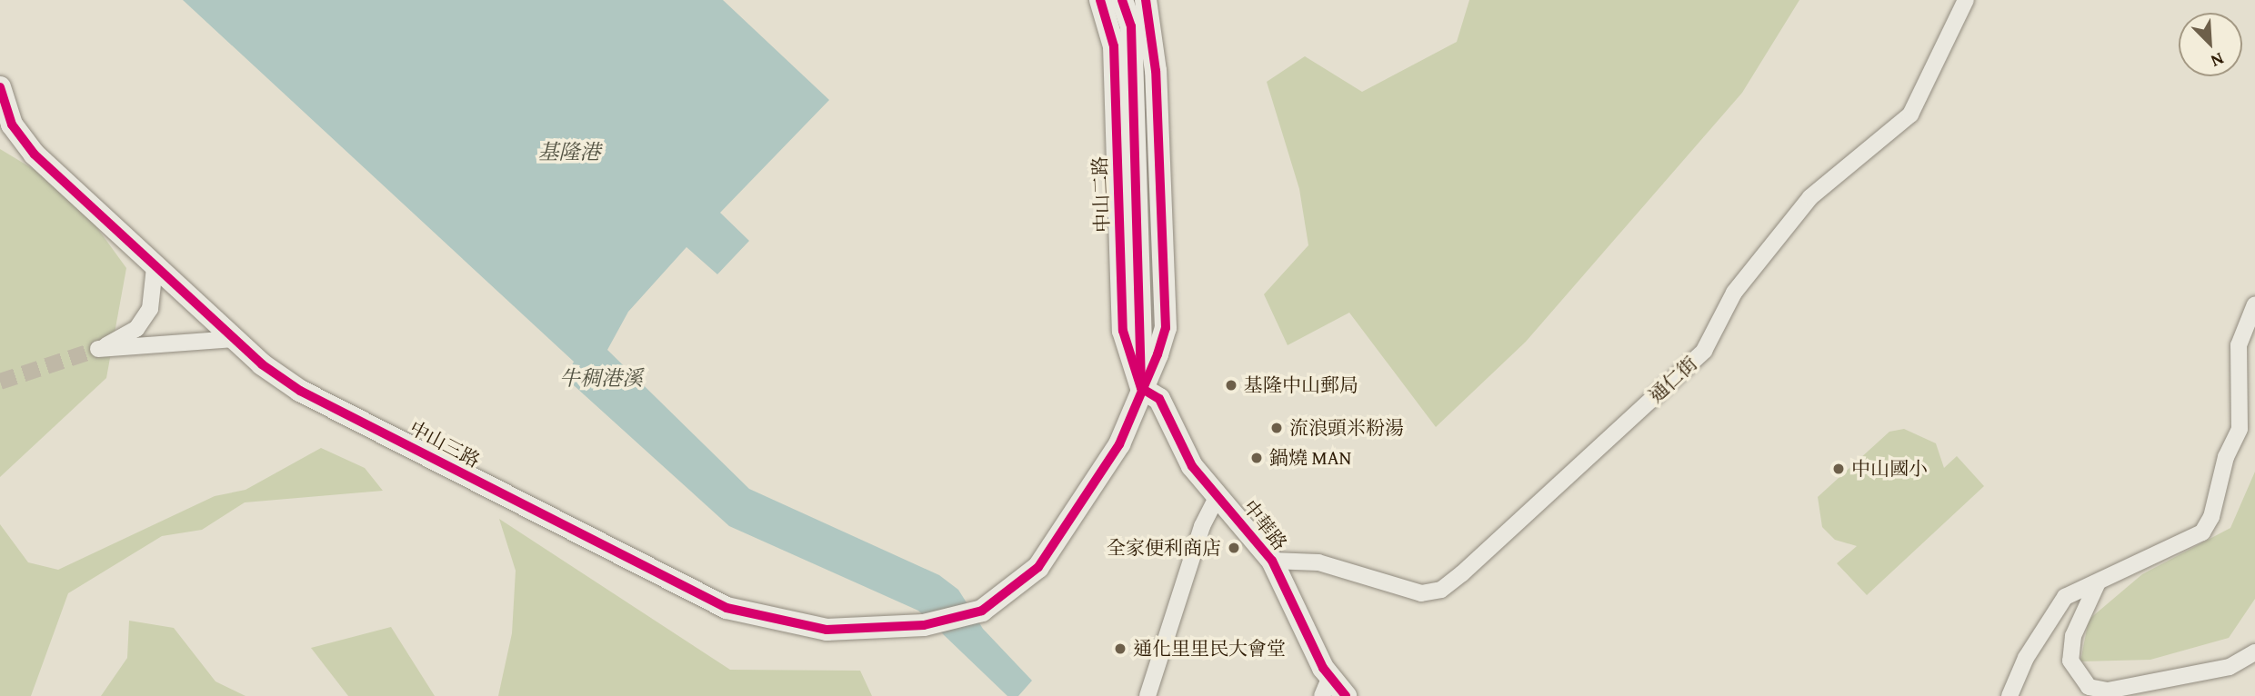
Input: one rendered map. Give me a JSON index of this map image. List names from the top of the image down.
{
  "streets": {
    "street": [
      "中山二路",
      "通仁街",
      "中山三路",
      "中華路"
    ]
  },
  "crossings": [
    ["中山二路", "中山三路"],
    ["中山二路", "中華路"],
    ["通仁街", "中華路"]
  ],
  "water": ["基隆港", "牛稠港溪"],
  "places": [
    "基隆中山郵局",
    "流浪頭米粉湯",
    "鍋燒 MAN",
    "中山國小",
    "全家便利商店",
    "通化里里民大會堂"
  ],
  "north": "bottom right"
}
